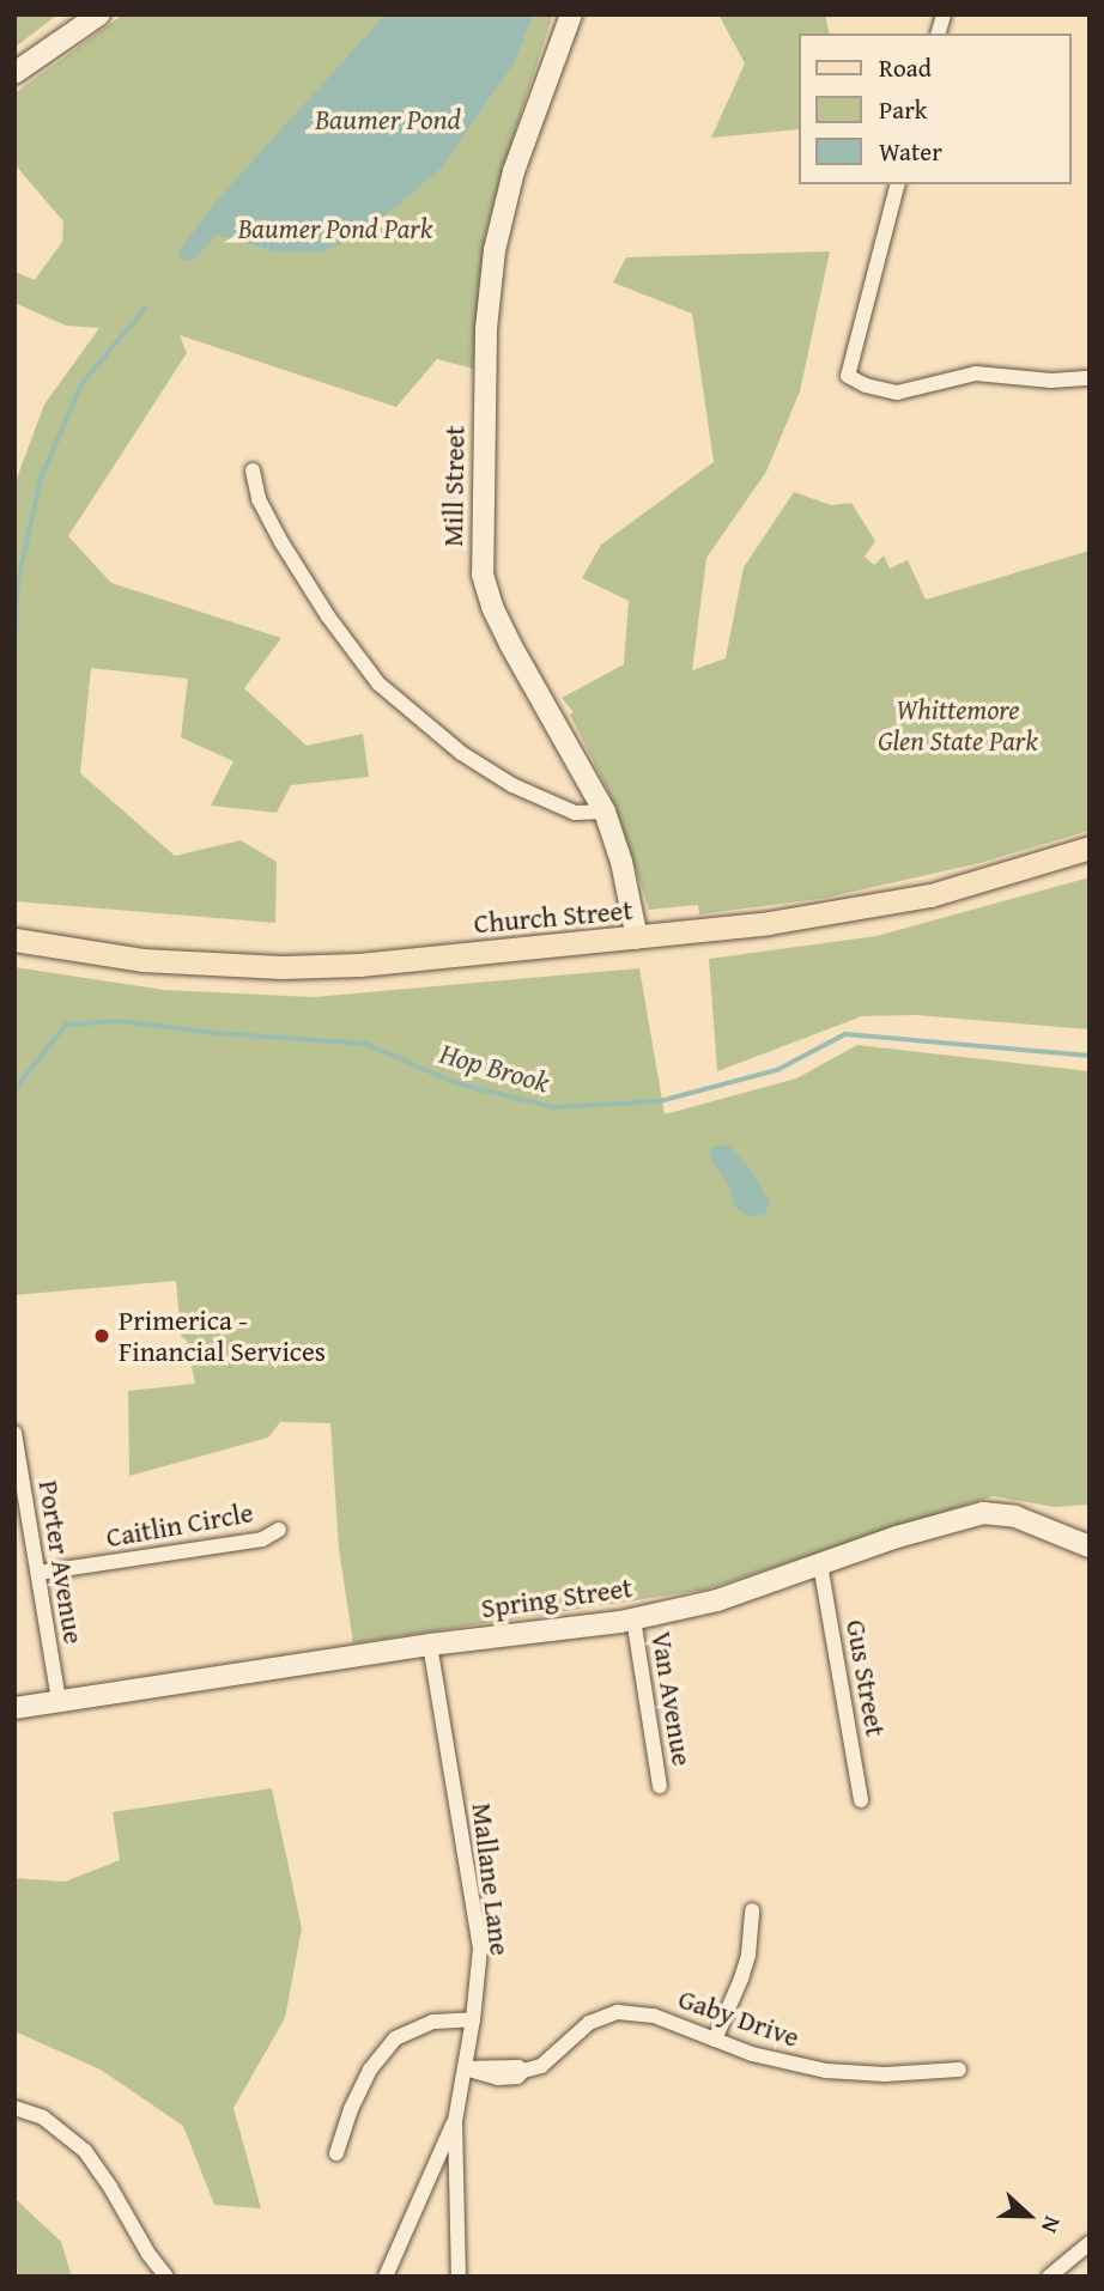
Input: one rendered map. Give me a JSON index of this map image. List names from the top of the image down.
{
  "streets": {
    "main road": ["Mill Street", "Church Street", "Spring Street"],
    "street": [
      "Caitlin Circle",
      "Porter Avenue",
      "Gus Street",
      "Van Avenue",
      "Mallane Lane",
      "Gaby Drive"
    ]
  },
  "crossings": [
    ["Mill Street", "Church Street"],
    ["Caitlin Circle", "Porter Avenue"],
    ["Porter Avenue", "Spring Street"],
    ["Spring Street", "Gus Street"],
    ["Spring Street", "Van Avenue"],
    ["Spring Street", "Mallane Lane"],
    ["Mallane Lane", "Gaby Drive"]
  ],
  "water": ["Baumer Pond", "Hop Brook"],
  "parks": ["Baumer Pond Park", "Whittemore Glen State Park"],
  "places": ["Primerica - Financial Services"],
  "legend": ["Road", "Park", "Water"],
  "north": "right"
}
